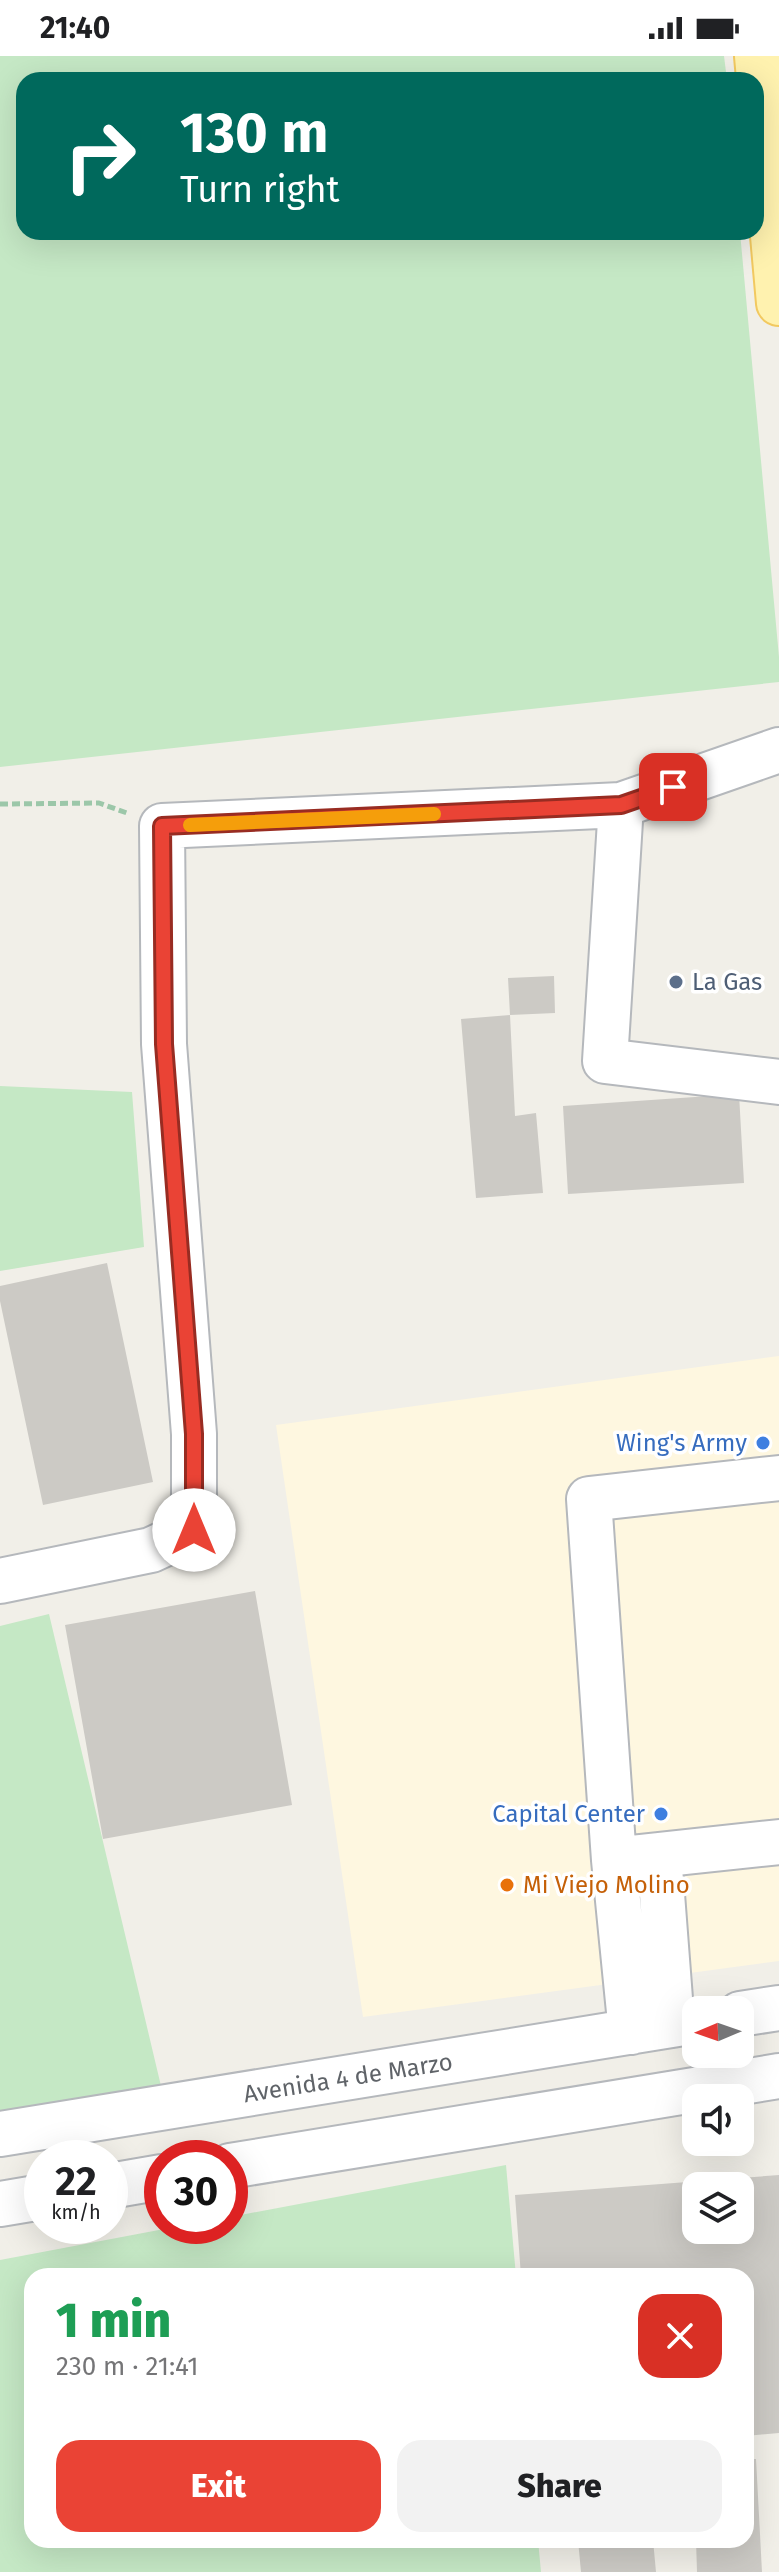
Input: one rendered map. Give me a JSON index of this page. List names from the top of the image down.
{
  "streets": {
    "street": ["Avenida 4 de Marzo"]
  },
  "places": [
    "La Gas",
    "Wing's Army",
    "Capital Center",
    "Mi Viejo Molino"
  ],
  "north": "left",
  "page": {
    "status": "21:40",
    "turn": ["130 m", "Turn right"],
    "speed": "22 km/h",
    "limit": "30",
    "heading": ["1 min", "230 m · 21:41"],
    "buttons": ["Exit", "Share"]
  }
}
